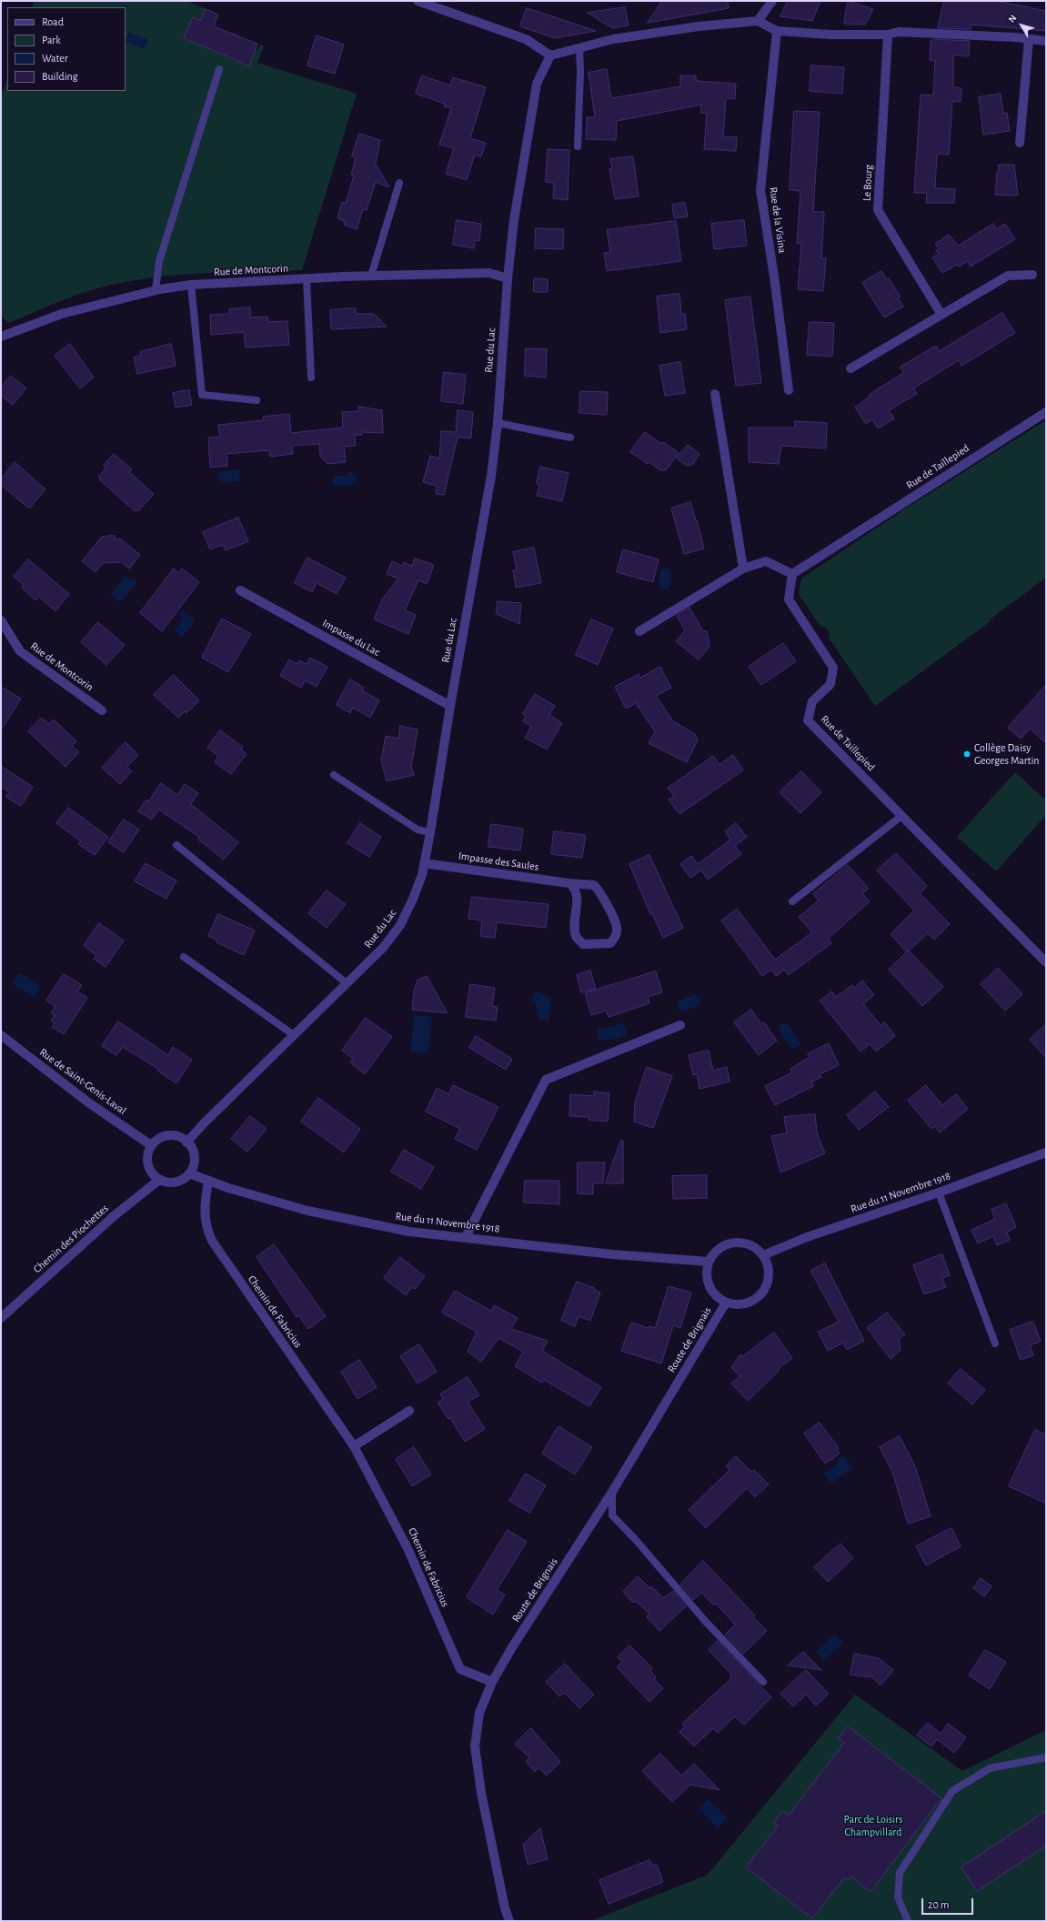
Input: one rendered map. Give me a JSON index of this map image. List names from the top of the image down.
{
  "streets": {
    "street": [
      "Le Bourg",
      "Rue de la Visina",
      "Rue de Montcorin",
      "Rue du Lac",
      "Rue de Taillepied",
      "Impasse du Lac",
      "Impasse des Saules",
      "Rue de Saint-Genis-Laval",
      "Rue du 11 Novembre 1918",
      "Chemin des Piochettes",
      "Chemin de Fabricius",
      "Route de Brignais"
    ]
  },
  "crossings": [
    ["Rue de Montcorin", "Rue du Lac"],
    ["Rue du Lac", "Impasse du Lac"],
    ["Rue du Lac", "Impasse des Saules"],
    ["Rue du Lac", "Rue de Saint-Genis-Laval"],
    ["Rue du Lac", "Rue du 11 Novembre 1918"],
    ["Rue du Lac", "Chemin des Piochettes"],
    ["Rue de Saint-Genis-Laval", "Rue du 11 Novembre 1918"],
    ["Rue de Saint-Genis-Laval", "Chemin des Piochettes"],
    ["Rue du 11 Novembre 1918", "Chemin des Piochettes"],
    ["Rue du 11 Novembre 1918", "Chemin de Fabricius"],
    ["Rue du 11 Novembre 1918", "Route de Brignais"],
    ["Chemin de Fabricius", "Route de Brignais"]
  ],
  "parks": ["Parc de Loisirs Champvillard"],
  "places": ["Collège Daisy Georges Martin"],
  "legend": [
    "Road",
    "Park",
    "Water",
    "Building"
  ],
  "scale_bar": "20 m",
  "north": "top left"
}
